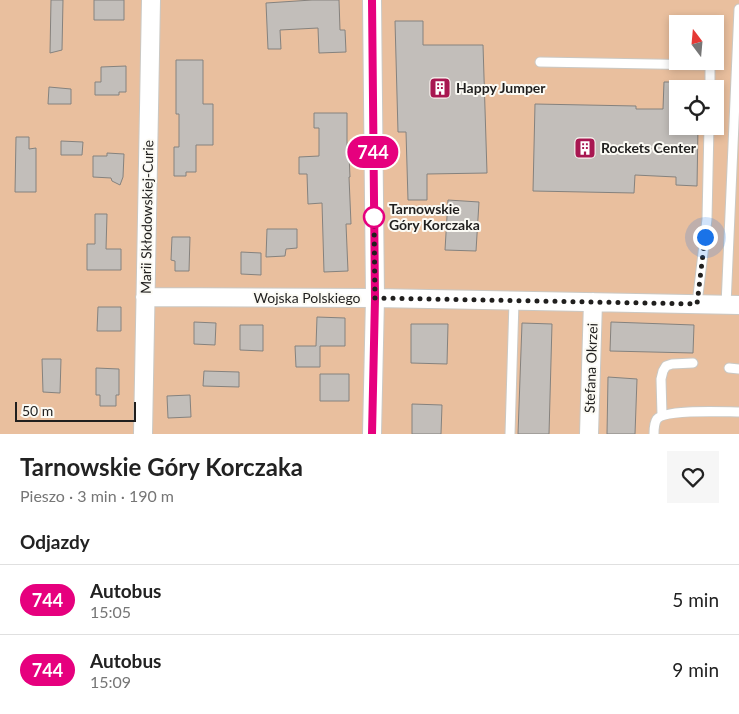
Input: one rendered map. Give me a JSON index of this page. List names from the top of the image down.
{
  "streets": {
    "street": ["Marii Skłodowskiej-Curie", "Wojska Polskiego", "Stefana Okrzei"]
  },
  "crossings": [
    ["Marii Skłodowskiej-Curie", "Wojska Polskiego"],
    ["Wojska Polskiego", "Stefana Okrzei"]
  ],
  "places": {
    "building": ["Happy Jumper", "Rockets Center"],
    "other": ["Tarnowskie Góry Korczaka"]
  },
  "lines": ["bus line 744"],
  "scale_bar": "50 m",
  "north": "top",
  "page": {
    "on_map": "744",
    "scale": "50 m",
    "heading": [
      ["Tarnowskie Góry Korczaka", "Pieszo · 3 min · 190 m"],
      "Odjazdy"
    ],
    "list": [
      {
        "mark": "744",
        "name": "Autobus",
        "note": "15:05",
        "value": "5 min"
      },
      {
        "mark": "744",
        "name": "Autobus",
        "note": "15:09",
        "value": "9 min"
      }
    ]
  }
}
